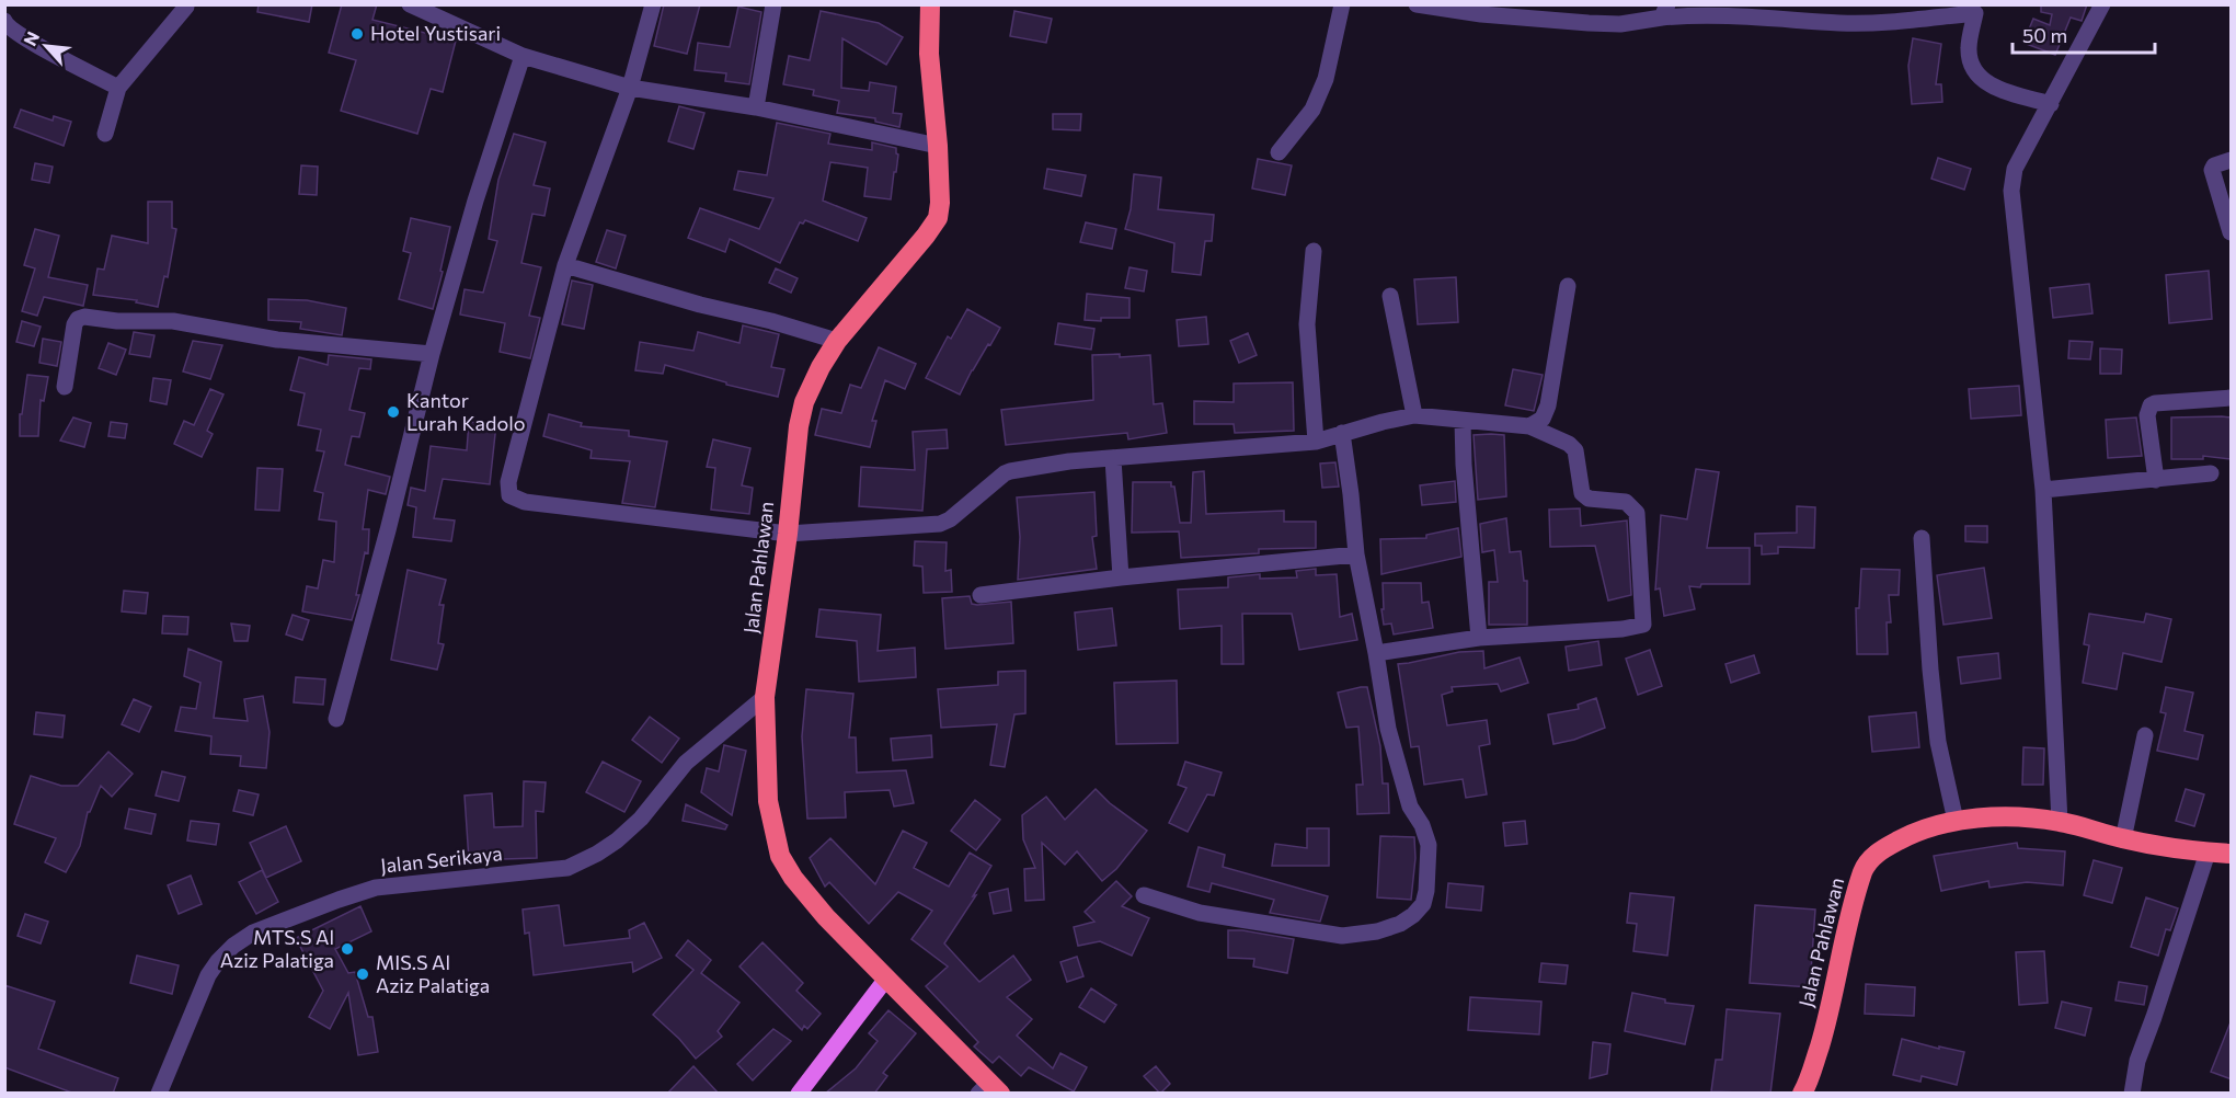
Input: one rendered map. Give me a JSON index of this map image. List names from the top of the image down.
{
  "streets": {
    "highway": ["Jalan Pahlawan"],
    "street": ["Jalan Serikaya"]
  },
  "crossings": [
    ["Jalan Pahlawan", "Jalan Serikaya"]
  ],
  "places": [
    "Hotel Yustisari",
    "Kantor Lurah Kadolo",
    "MTS.S Al Aziz Palatiga",
    "MIS.S Al Aziz Palatiga"
  ],
  "scale_bar": "50 m",
  "north": "top left"
}
